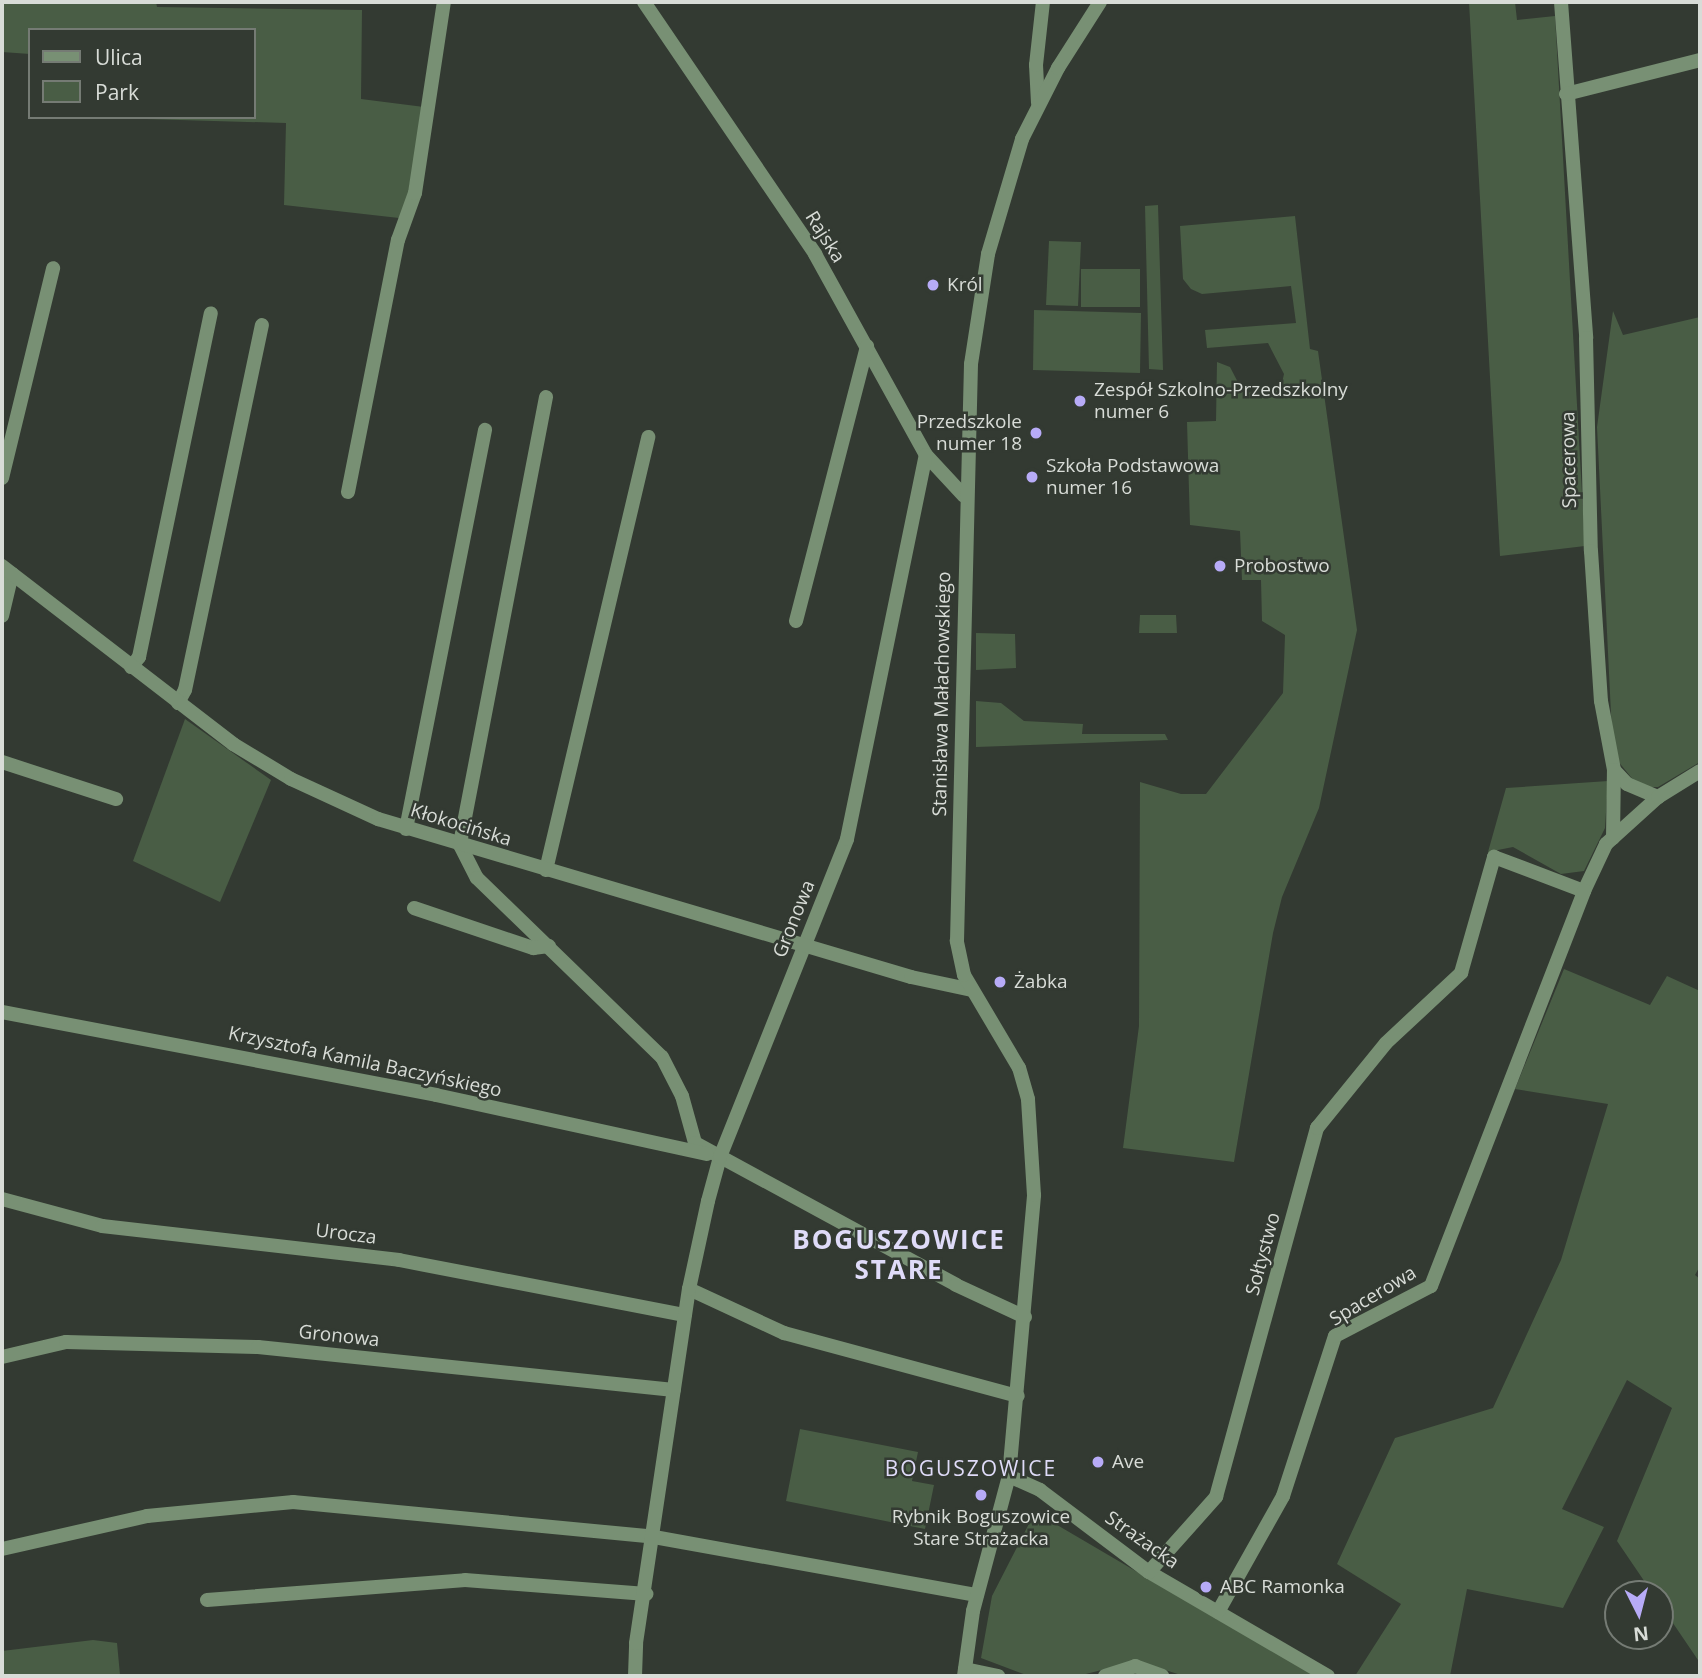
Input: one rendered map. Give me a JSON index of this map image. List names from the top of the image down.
{
  "streets": {
    "street": [
      "Rajska",
      "Spacerowa",
      "Stanisława Małachowskiego",
      "Kłokocińska",
      "Gronowa",
      "Krzysztofa Kamila Baczyńskiego",
      "Urocza",
      "Sołtystwo",
      "Strażacka"
    ]
  },
  "crossings": [
    ["Rajska", "Stanisława Małachowskiego"],
    ["Rajska", "Gronowa"],
    ["Spacerowa", "Sołtystwo"],
    ["Spacerowa", "Strażacka"],
    ["Stanisława Małachowskiego", "Kłokocińska"],
    ["Stanisława Małachowskiego", "Strażacka"],
    ["Kłokocińska", "Gronowa"],
    ["Gronowa", "Krzysztofa Kamila Baczyńskiego"],
    ["Gronowa", "Urocza"],
    ["Sołtystwo", "Strażacka"]
  ],
  "districts": ["BOGUSZOWICE STARE", "BOGUSZOWICE"],
  "places": [
    "Król",
    "Zespół Szkolno-Przedszkolny numer 6",
    "Przedszkole numer 18",
    "Szkoła Podstawowa numer 16",
    "Probostwo",
    "Żabka",
    "Ave",
    "Rybnik Boguszowice Stare Strażacka",
    "ABC Ramonka"
  ],
  "legend": ["Ulica", "Park"],
  "north": "bottom"
}
